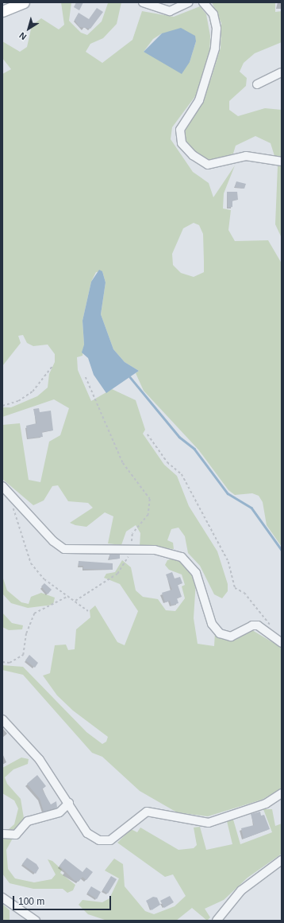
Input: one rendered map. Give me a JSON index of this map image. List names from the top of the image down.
{
  "scale_bar": "100 m",
  "north": "bottom left"
}
